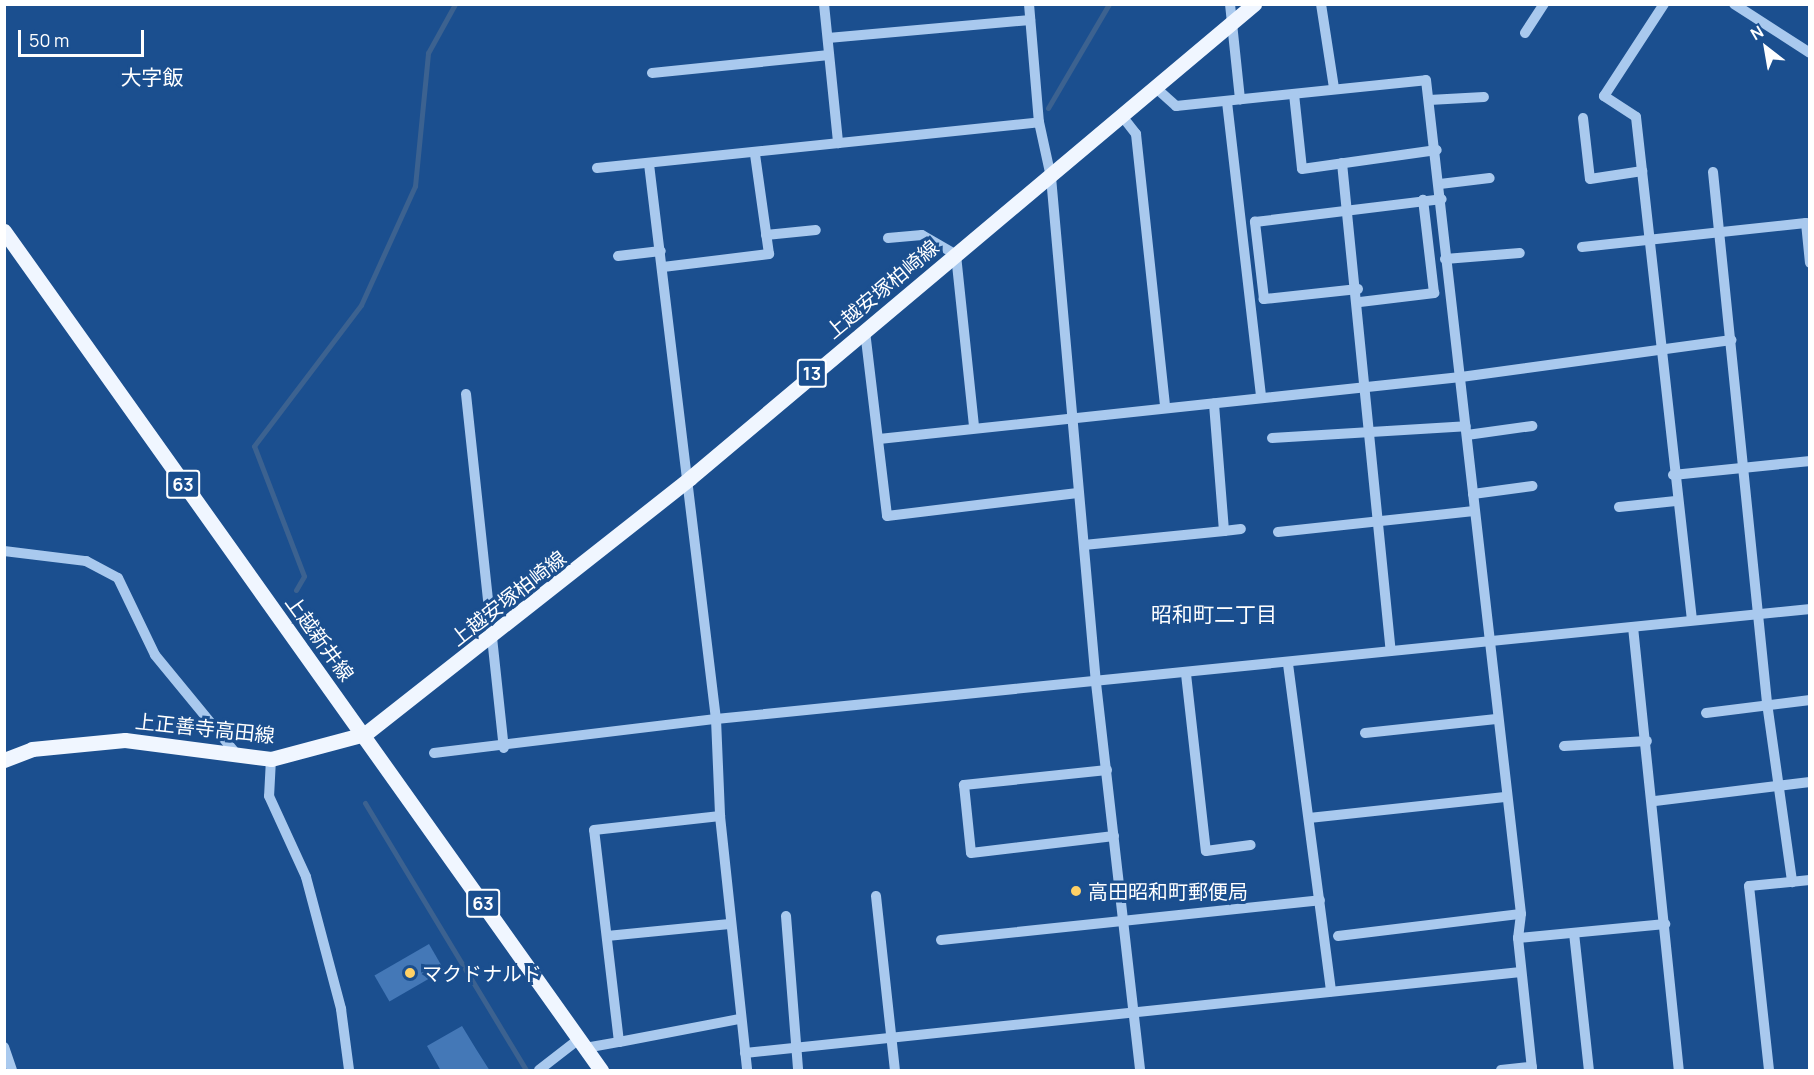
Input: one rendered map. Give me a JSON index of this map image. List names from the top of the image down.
{
  "streets": {
    "main road": [
      "上越安塚柏崎線",
      "13",
      "63",
      "上越新井線",
      "上正善寺高田線"
    ]
  },
  "crossings": [
    ["上越安塚柏崎線", "上越新井線"],
    ["上越安塚柏崎線", "上正善寺高田線"],
    ["上越新井線", "上正善寺高田線"]
  ],
  "districts": ["大字飯", "昭和町二丁目"],
  "places": ["高田昭和町郵便局", "マクドナルド"],
  "scale_bar": "50 m",
  "north": "top left"
}
